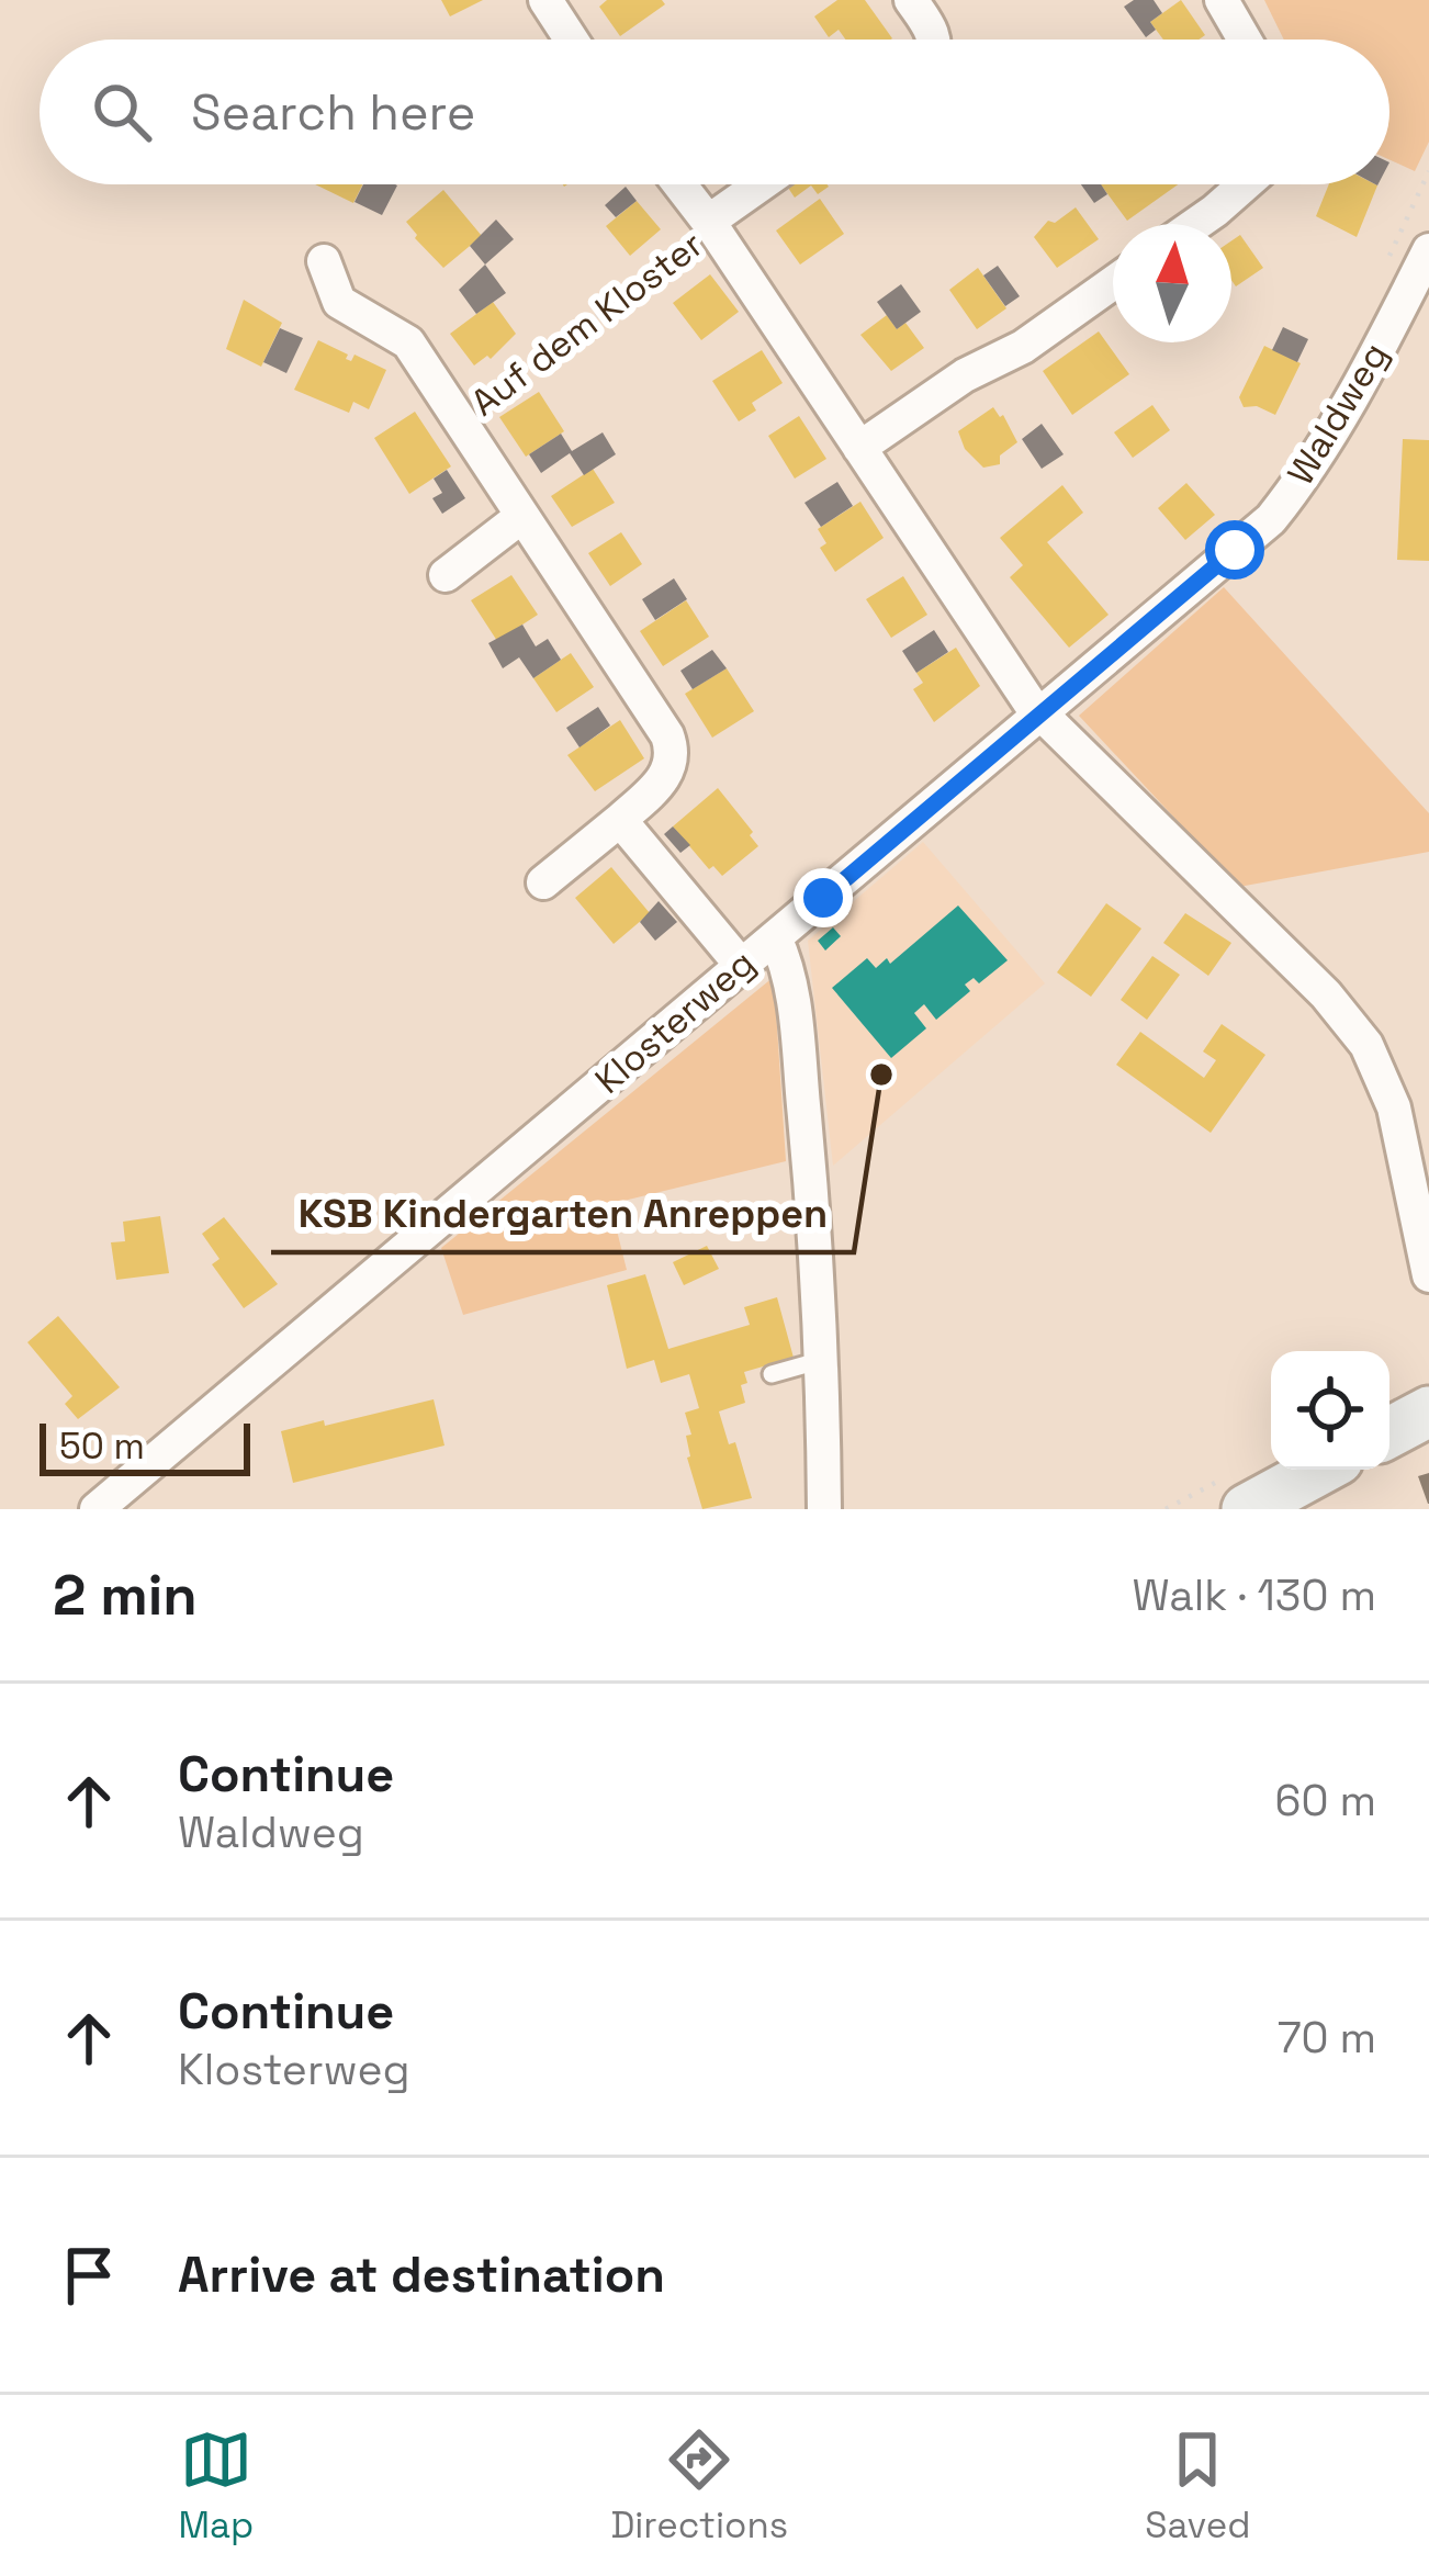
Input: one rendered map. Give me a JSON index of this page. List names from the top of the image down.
{
  "streets": {
    "street": ["Auf dem Kloster", "Waldweg", "Klosterweg"]
  },
  "crossings": [
    ["Waldweg", "Klosterweg"]
  ],
  "places": ["KSB Kindergarten Anreppen"],
  "scale_bar": "50 m",
  "north": "top",
  "page": {
    "search": "Search here",
    "scale": "50 m",
    "heading": ["2 min", "Walk · 130 m"],
    "list": [
      ["Continue", "Waldweg", "60 m"],
      ["Continue", "Klosterweg", "70 m"],
      "Arrive at destination"
    ],
    "nav": ["Map", "Directions", "Saved"]
  }
}
